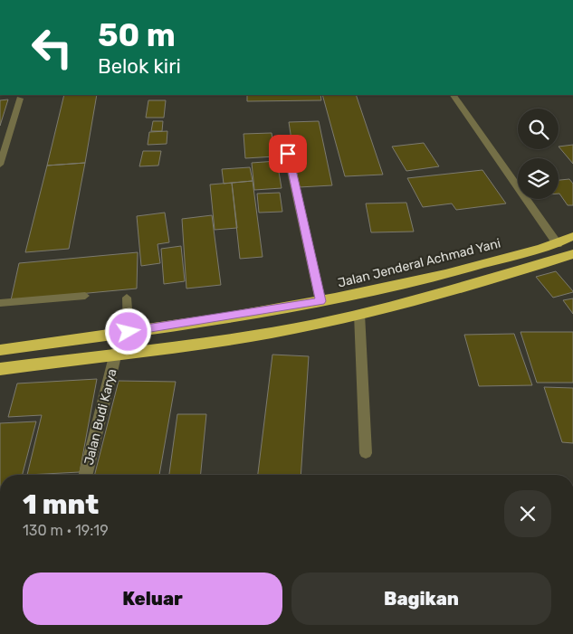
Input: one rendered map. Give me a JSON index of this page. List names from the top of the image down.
{
  "streets": {
    "highway": ["Jalan Jenderal Achmad Yani"],
    "street": ["Jalan Budi Karya"]
  },
  "page": {
    "turn": ["50 m", "Belok kiri"],
    "heading": ["1 mnt", "130 m · 19:19"],
    "buttons": ["Keluar", "Bagikan"]
  }
}
